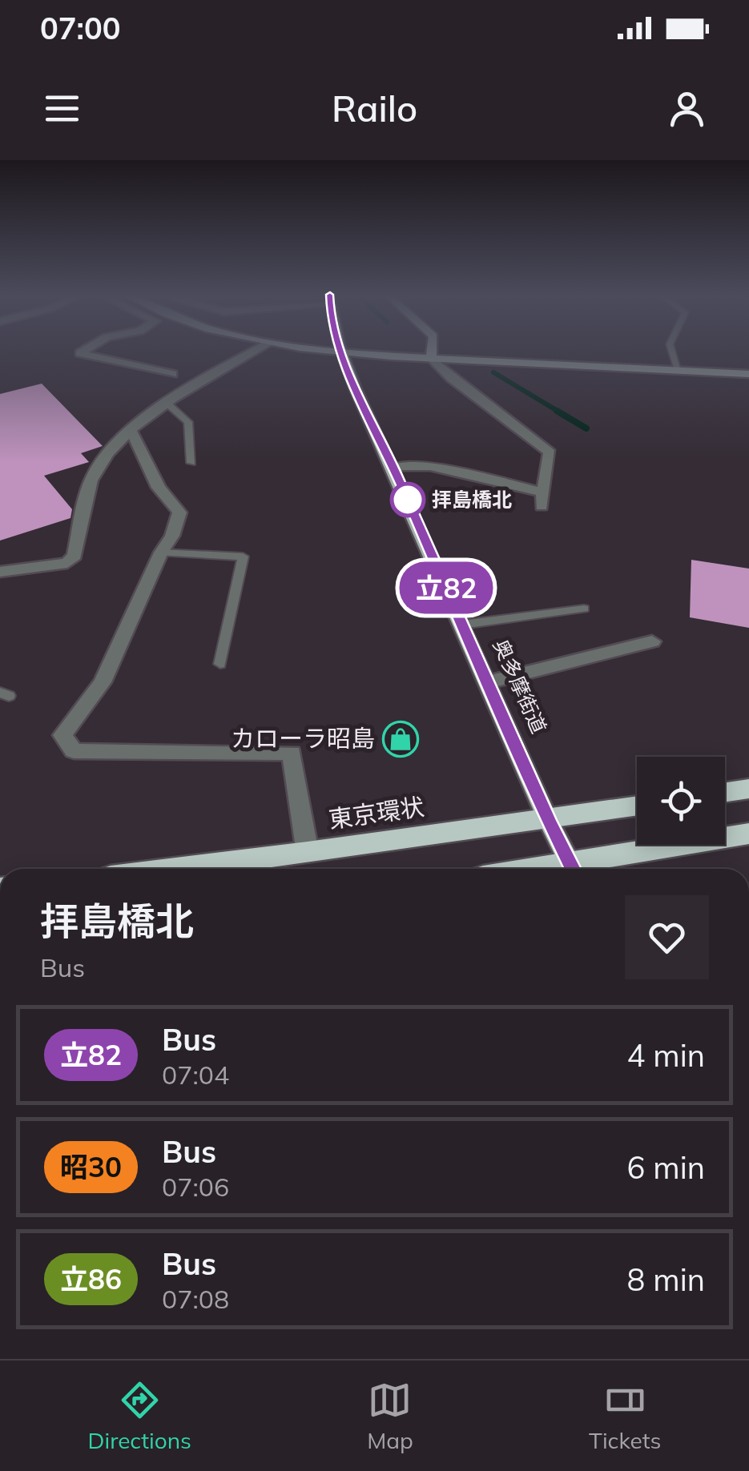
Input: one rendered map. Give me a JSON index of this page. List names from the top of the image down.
{
  "streets": {
    "highway": ["東京環状"],
    "main road": ["奥多摩街道"]
  },
  "crossings": [
    ["奥多摩街道", "東京環状"]
  ],
  "places": {
    "other": ["拝島橋北"],
    "shop": ["カローラ昭島"]
  },
  "lines": ["bus line 立82"],
  "page": {
    "status": "07:00",
    "header": "Railo",
    "on_map": "立82",
    "heading": ["拝島橋北", "Bus"],
    "list": [
      {
        "mark": "立82",
        "name": "Bus",
        "note": "07:04",
        "value": "4 min"
      },
      {
        "mark": "昭30",
        "name": "Bus",
        "note": "07:06",
        "value": "6 min"
      },
      {
        "mark": "立86",
        "name": "Bus",
        "note": "07:08",
        "value": "8 min"
      }
    ],
    "tabs": ["Directions", "Map", "Tickets"]
  }
}
